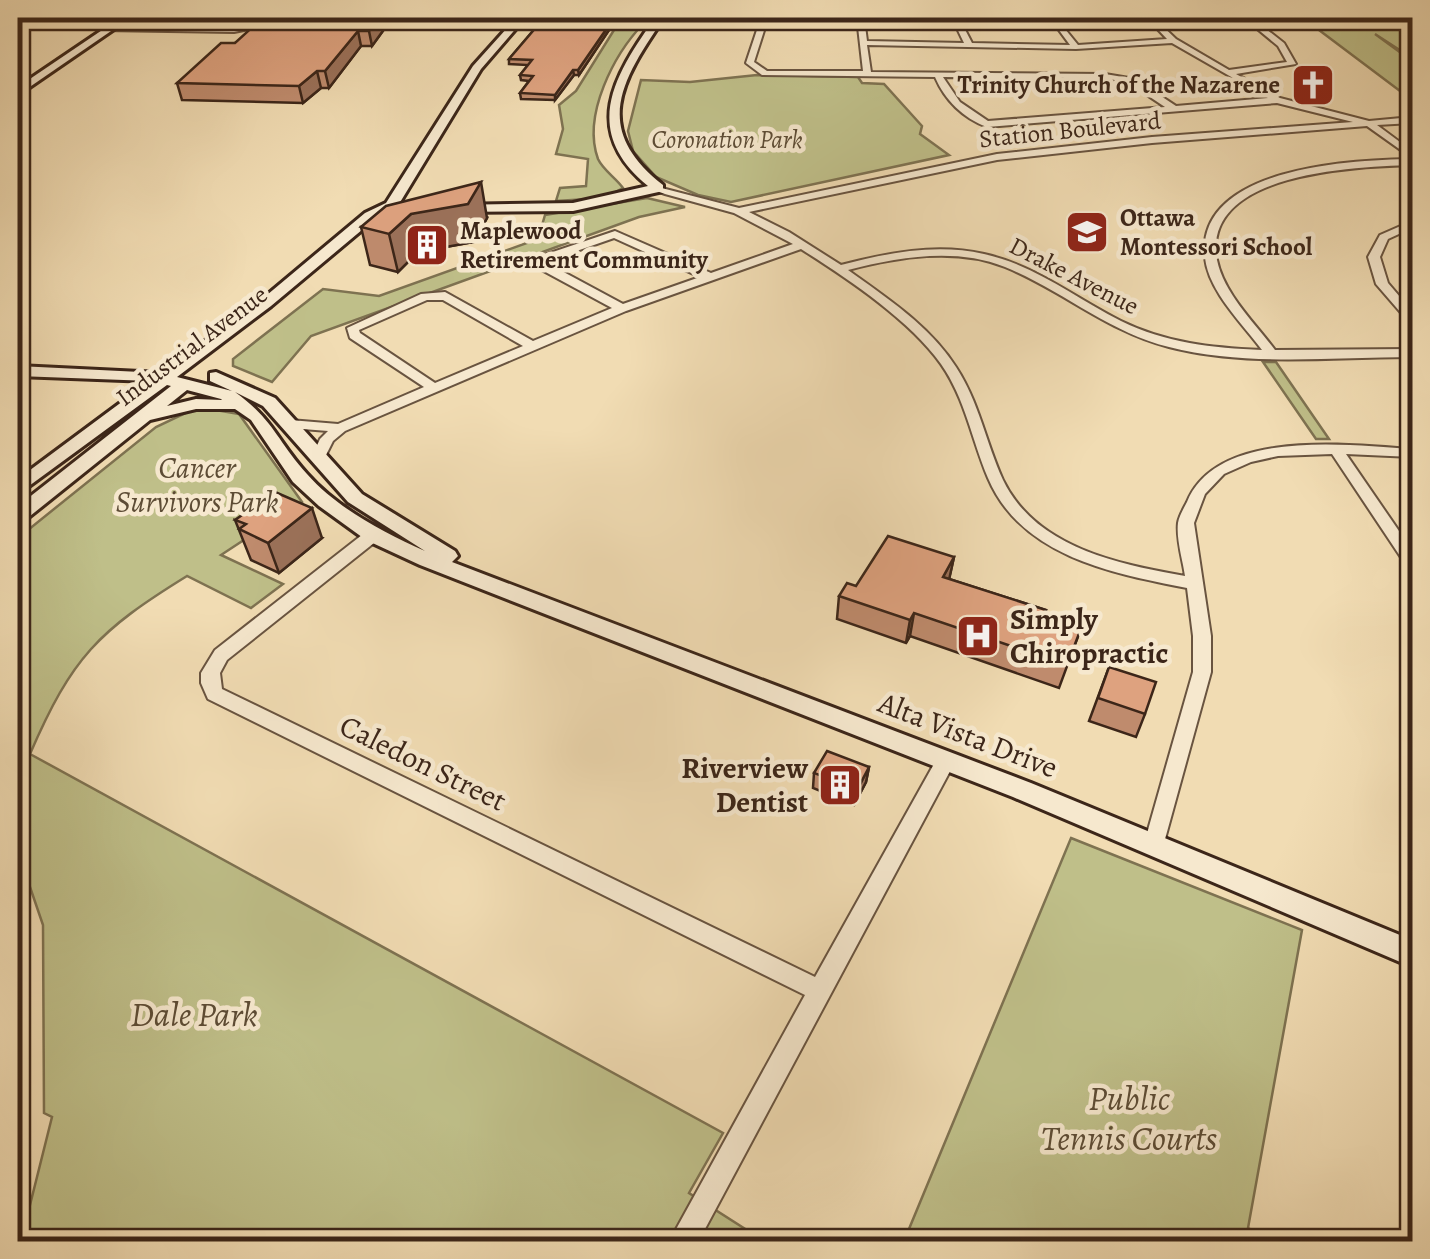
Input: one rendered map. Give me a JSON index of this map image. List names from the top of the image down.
{
  "streets": {
    "street": [
      "Station Boulevard",
      "Drake Avenue",
      "Industrial Avenue",
      "Alta Vista Drive",
      "Caledon Street"
    ]
  },
  "crossings": [
    ["Industrial Avenue", "Alta Vista Drive"],
    ["Alta Vista Drive", "Caledon Street"]
  ],
  "parks": [
    "Coronation Park",
    "Cancer Survivors Park",
    "Dale Park",
    "Public Tennis Courts"
  ],
  "places": {
    "church": ["Trinity Church of the Nazarene"],
    "school or university": ["Ottawa Montessori School"],
    "building": ["Maplewood Retirement Community", "Riverview Dentist"],
    "hospital": ["Simply Chiropractic"]
  }
}
